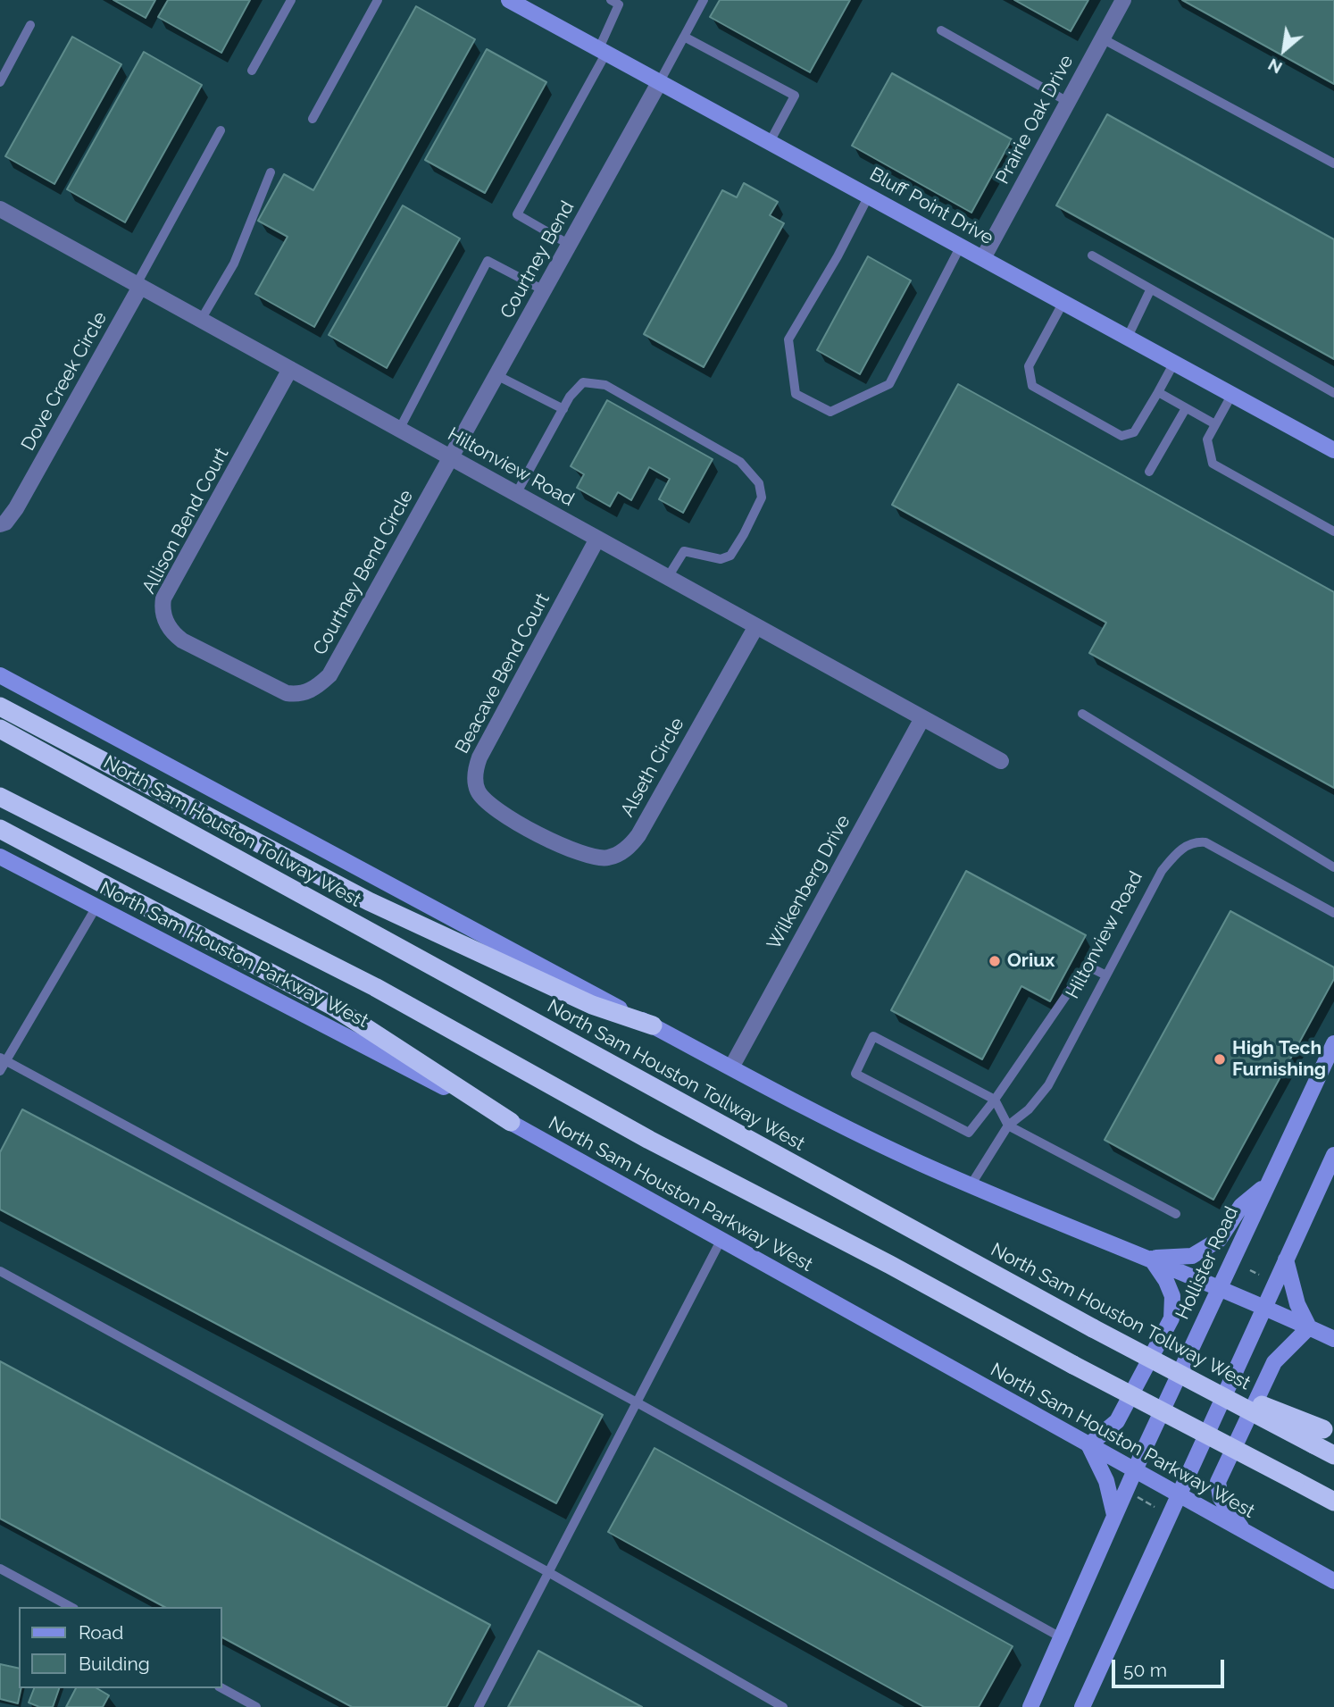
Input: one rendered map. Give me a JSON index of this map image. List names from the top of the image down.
{
  "streets": {
    "highway": ["North Sam Houston Tollway West"],
    "main road": ["Bluff Point Drive", "North Sam Houston Parkway West", "Hollister Road"],
    "street": [
      "Prairie Oak Drive",
      "Courtney Bend",
      "Dove Creek Circle",
      "Hiltonview Road",
      "Allison Bend Court",
      "Courtney Bend Circle",
      "Beacave Bend Court",
      "Alseth Circle",
      "Wilkenberg Drive"
    ]
  },
  "crossings": [
    ["Prairie Oak Drive", "Bluff Point Drive"],
    ["Bluff Point Drive", "Courtney Bend"],
    ["Courtney Bend", "Hiltonview Road"],
    ["Courtney Bend", "Courtney Bend Circle"],
    ["Dove Creek Circle", "Hiltonview Road"],
    ["Hiltonview Road", "Allison Bend Court"],
    ["Hiltonview Road", "Courtney Bend Circle"],
    ["Hiltonview Road", "Beacave Bend Court"],
    ["Hiltonview Road", "Alseth Circle"],
    ["Hiltonview Road", "Wilkenberg Drive"],
    ["Allison Bend Court", "Courtney Bend Circle"],
    ["Beacave Bend Court", "Alseth Circle"],
    ["North Sam Houston Parkway West", "Hollister Road"]
  ],
  "places": ["Oriux", "High Tech Furnishing"],
  "legend": ["Road", "Building"],
  "scale_bar": "50 m",
  "north": "bottom left"
}
